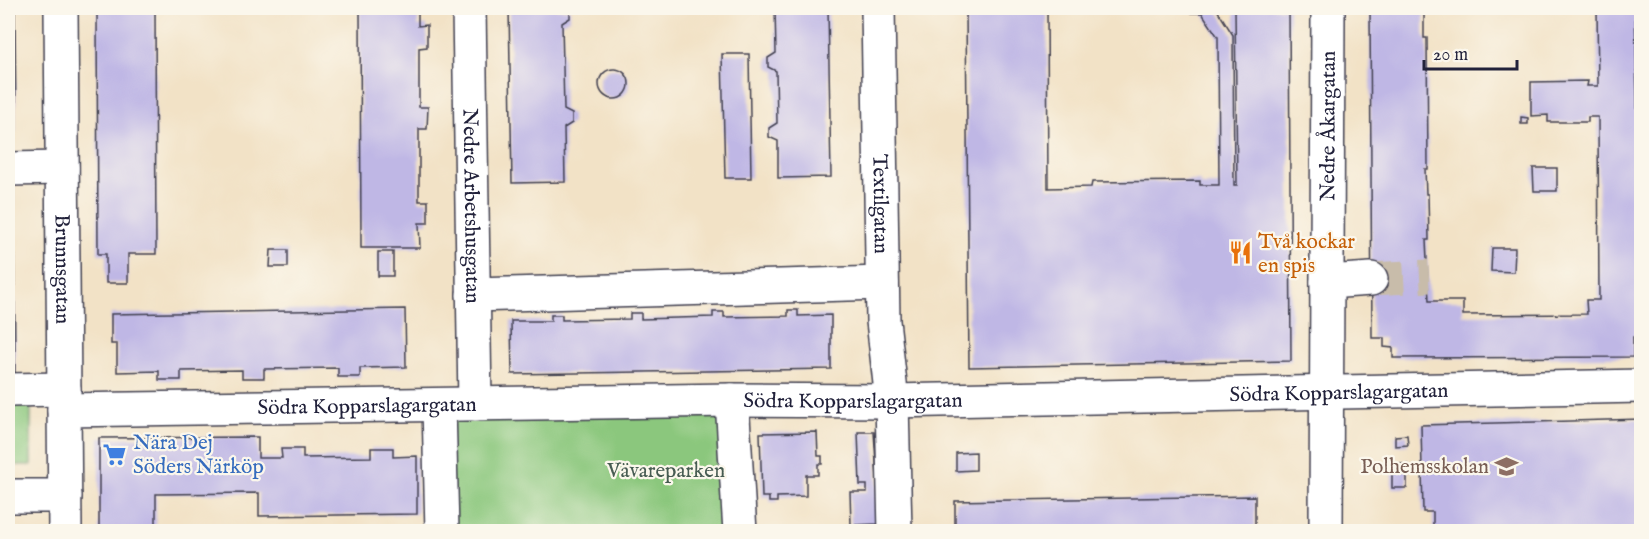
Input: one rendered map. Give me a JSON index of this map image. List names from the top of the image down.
{
  "streets": {
    "street": [
      "Nedre Åkargatan",
      "Textilgatan",
      "Nedre Arbetshusgatan",
      "Brunnsgatan",
      "Södra Kopparslagargatan"
    ]
  },
  "crossings": [
    ["Nedre Åkargatan", "Södra Kopparslagargatan"],
    ["Textilgatan", "Södra Kopparslagargatan"],
    ["Nedre Arbetshusgatan", "Södra Kopparslagargatan"],
    ["Brunnsgatan", "Södra Kopparslagargatan"]
  ],
  "parks": ["Vävareparken"],
  "places": {
    "restaurant": ["Två kockar en spis"],
    "supermarket": ["Nära Dej Söders Närköp"],
    "school or university": ["Polhemsskolan"]
  },
  "scale_bar": "20 m"
}
